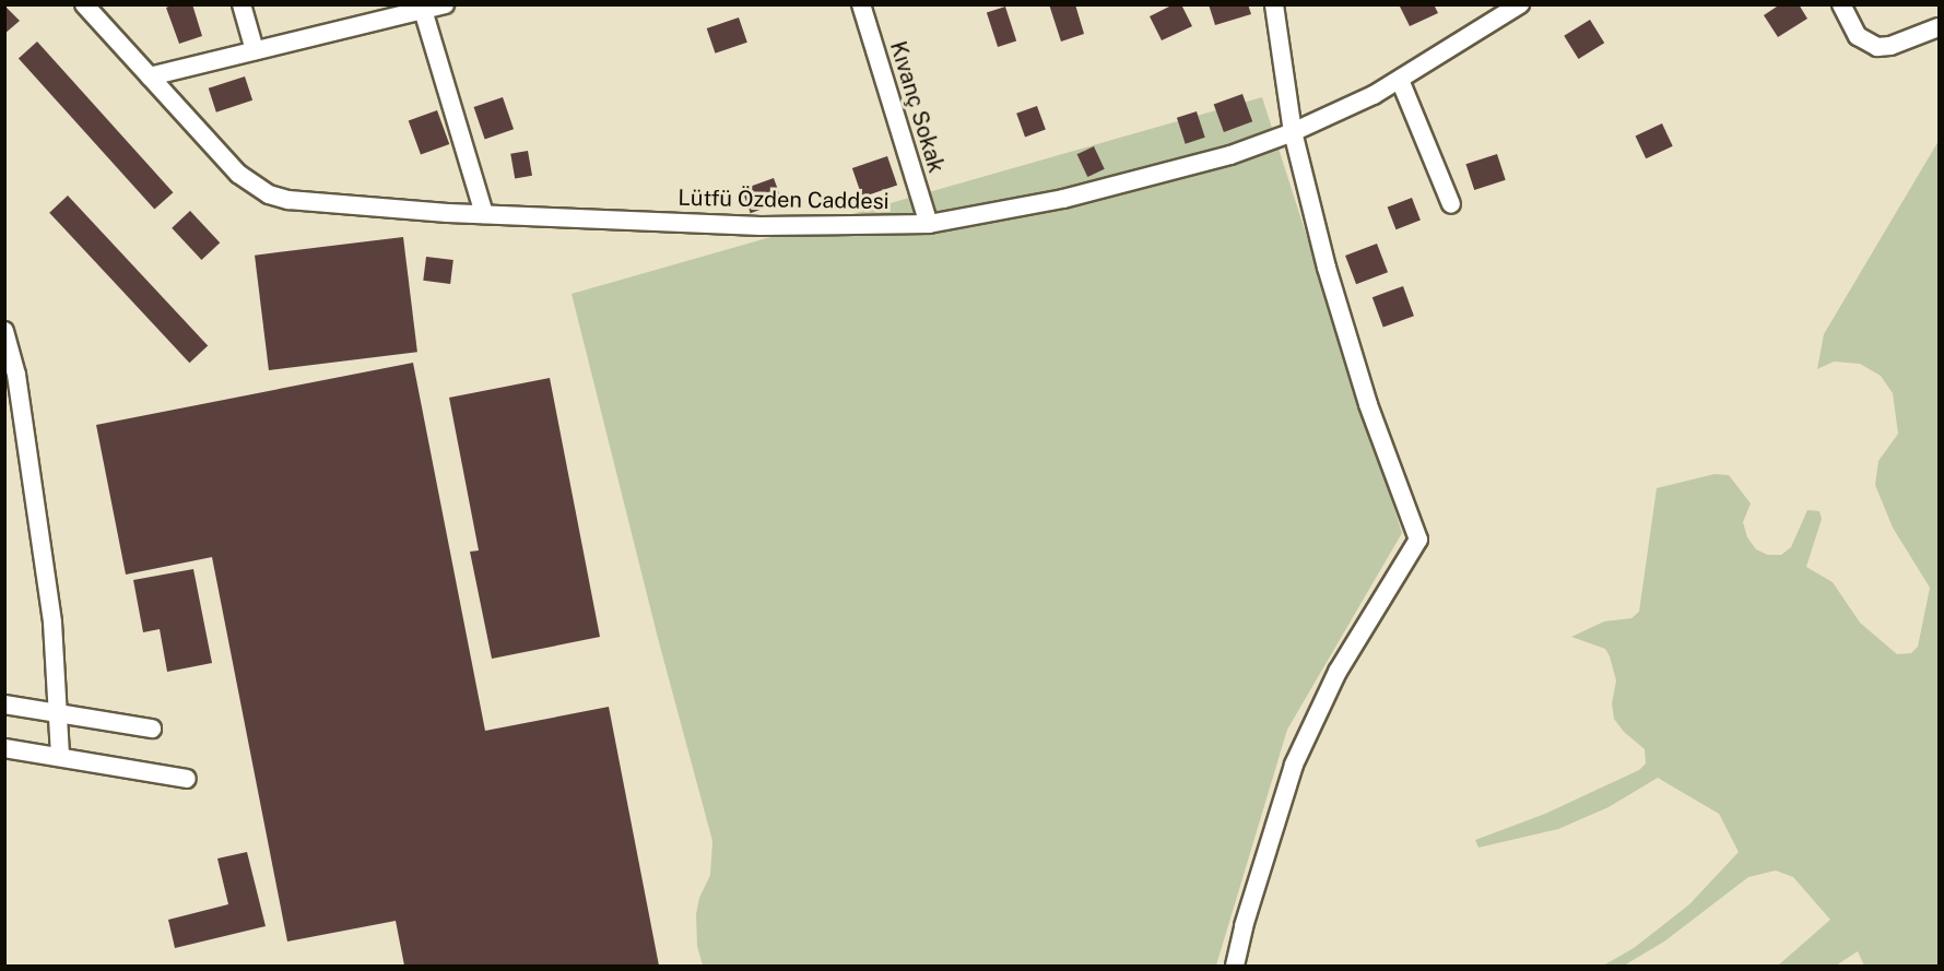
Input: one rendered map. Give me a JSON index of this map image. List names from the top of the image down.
{
  "streets": {
    "street": ["Kıvanç Sokak", "Lütfü Özden Caddesi"]
  },
  "crossings": [
    ["Kıvanç Sokak", "Lütfü Özden Caddesi"]
  ]
}
